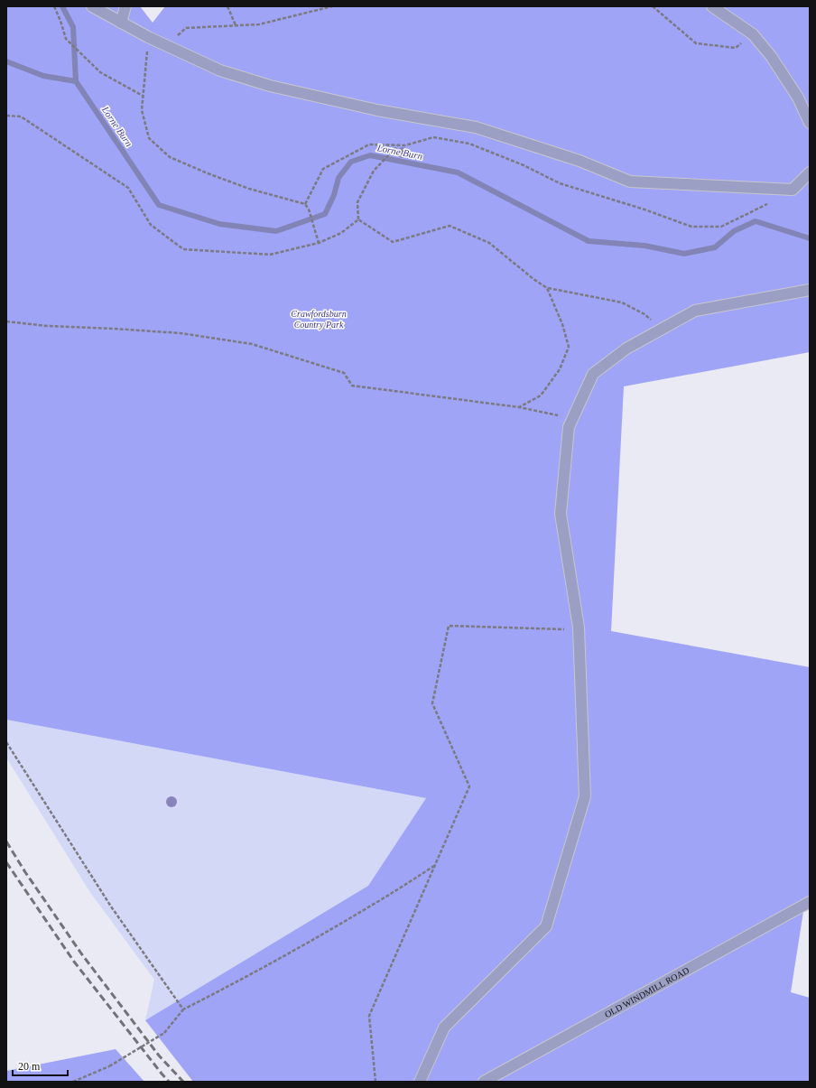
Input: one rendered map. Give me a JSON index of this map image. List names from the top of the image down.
{
  "streets": {
    "street": ["OLD WINDMILL ROAD"]
  },
  "water": ["Lorne Burn"],
  "parks": ["Crawfordsburn Country Park"],
  "scale_bar": "20 m"
}
